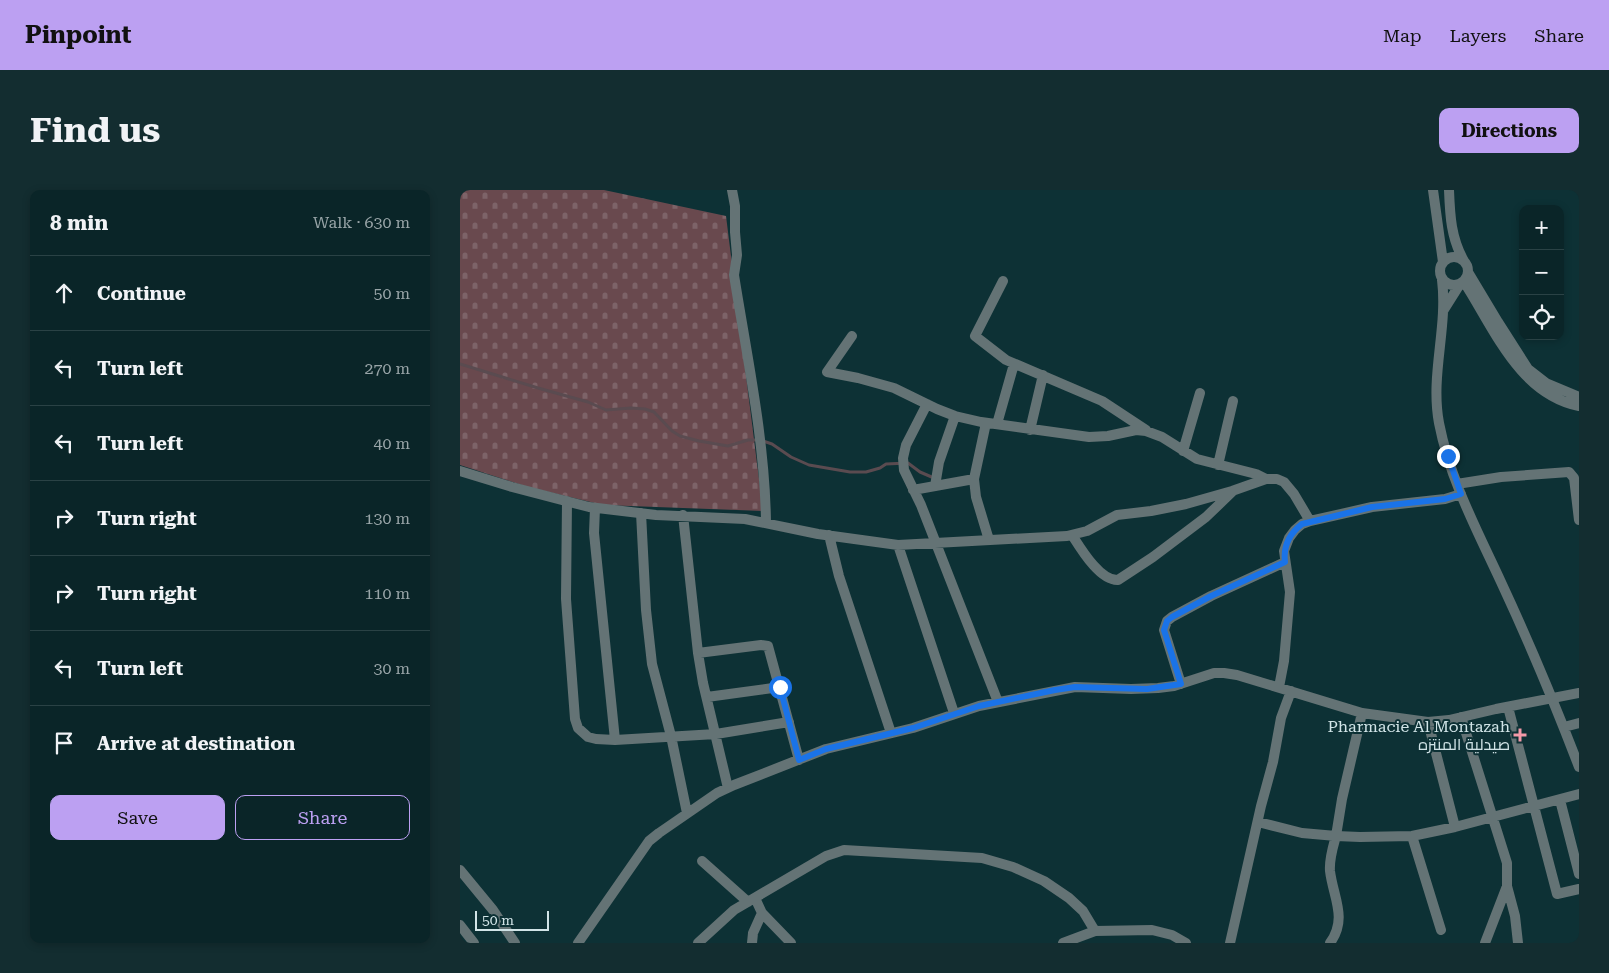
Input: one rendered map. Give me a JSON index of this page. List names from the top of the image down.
{
  "places": {
    "health": ["Pharmacie Al Montazah صيدلية المنتزه"]
  },
  "scale_bar": "50 m",
  "page": {
    "header": "Pinpoint",
    "nav": ["Map", "Layers", "Share"],
    "buttons": [
      "Directions",
      ["Save", "Share"]
    ],
    "title": "Find us",
    "heading": ["8 min", "Walk · 630 m"],
    "map_buttons": ["+", "−"],
    "list": [
      ["Continue", "50 m"],
      ["Turn left", "270 m"],
      ["Turn left", "40 m"],
      ["Turn right", "130 m"],
      ["Turn right", "110 m"],
      ["Turn left", "30 m"],
      "Arrive at destination"
    ],
    "scale": "50 m"
  }
}
